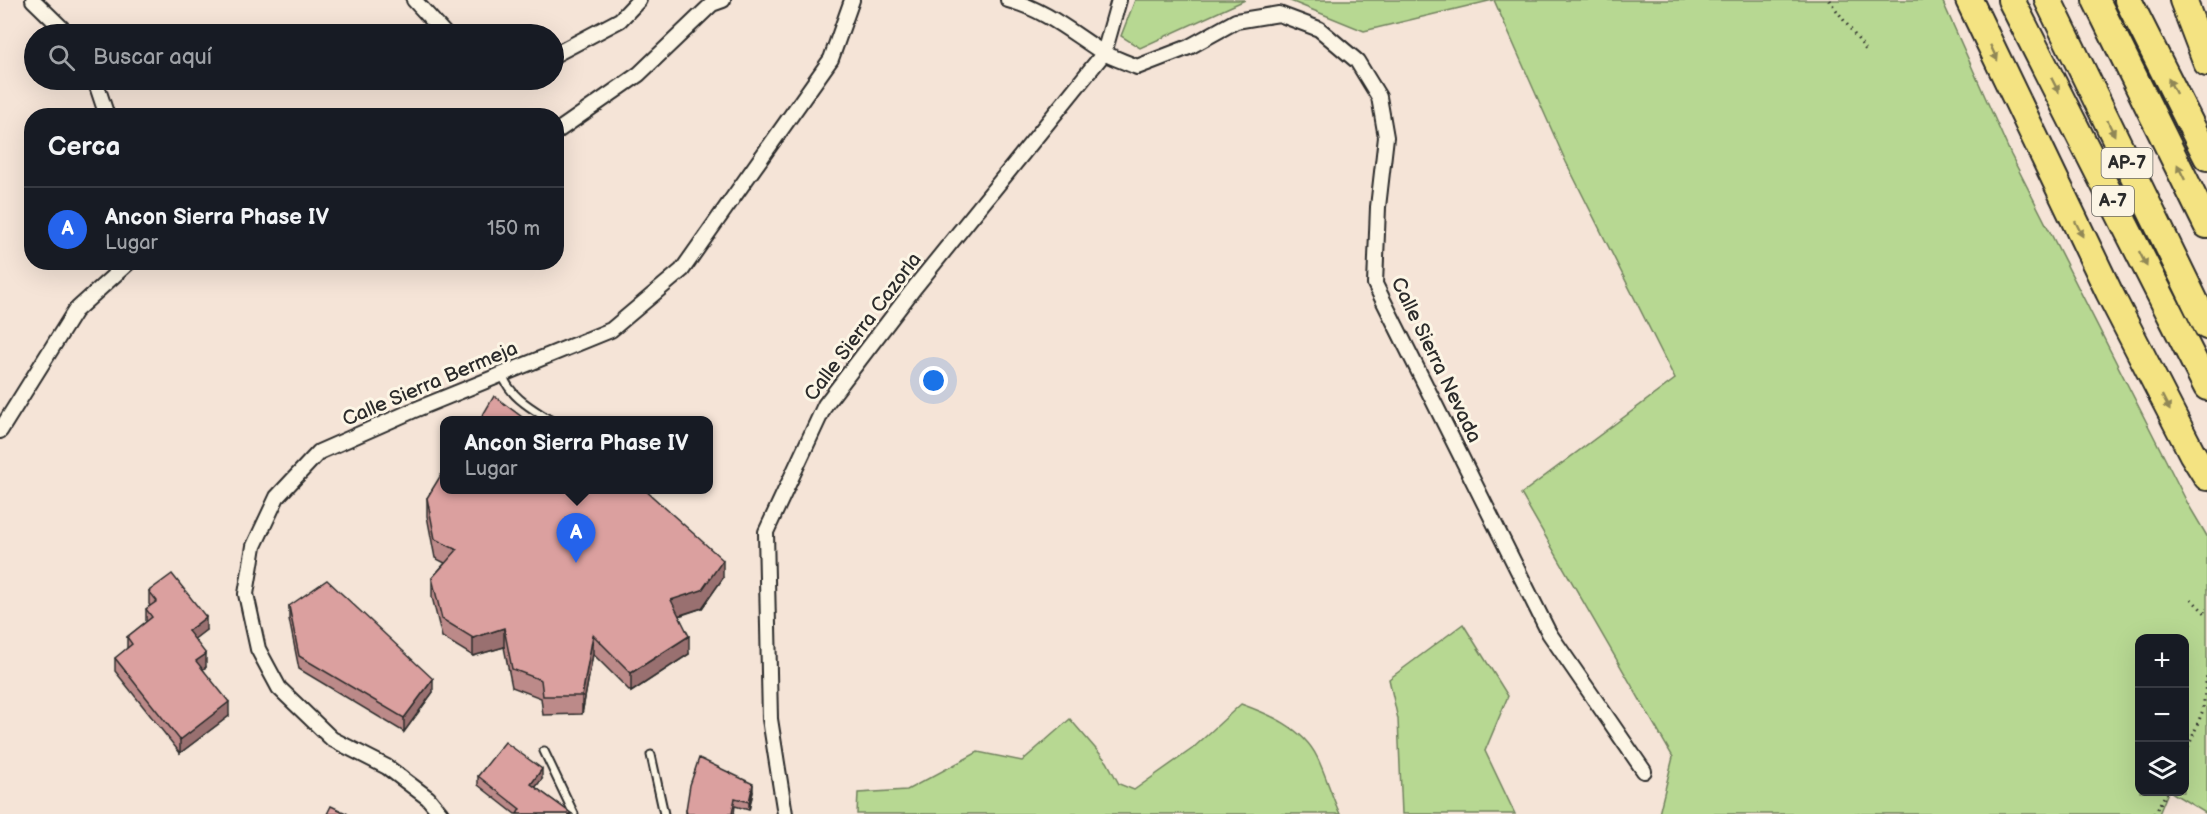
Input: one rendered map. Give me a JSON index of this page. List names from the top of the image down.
{
  "streets": {
    "highway": ["AP-7", "A-7"],
    "street": ["Calle Sierra Cazorla", "Calle Sierra Nevada", "Calle Sierra Bermeja"]
  },
  "crossings": [
    ["Calle Sierra Cazorla", "Calle Sierra Nevada"]
  ],
  "page": {
    "search": "Buscar aquí",
    "heading": "Cerca",
    "list": [
      {
        "mark": "A",
        "name": "Ancon Sierra Phase IV",
        "note": "Lugar",
        "value": "150 m"
      }
    ],
    "popup": ["Ancon Sierra Phase IV", "Lugar"],
    "pins": "A",
    "map_buttons": ["+", "−"]
  }
}
